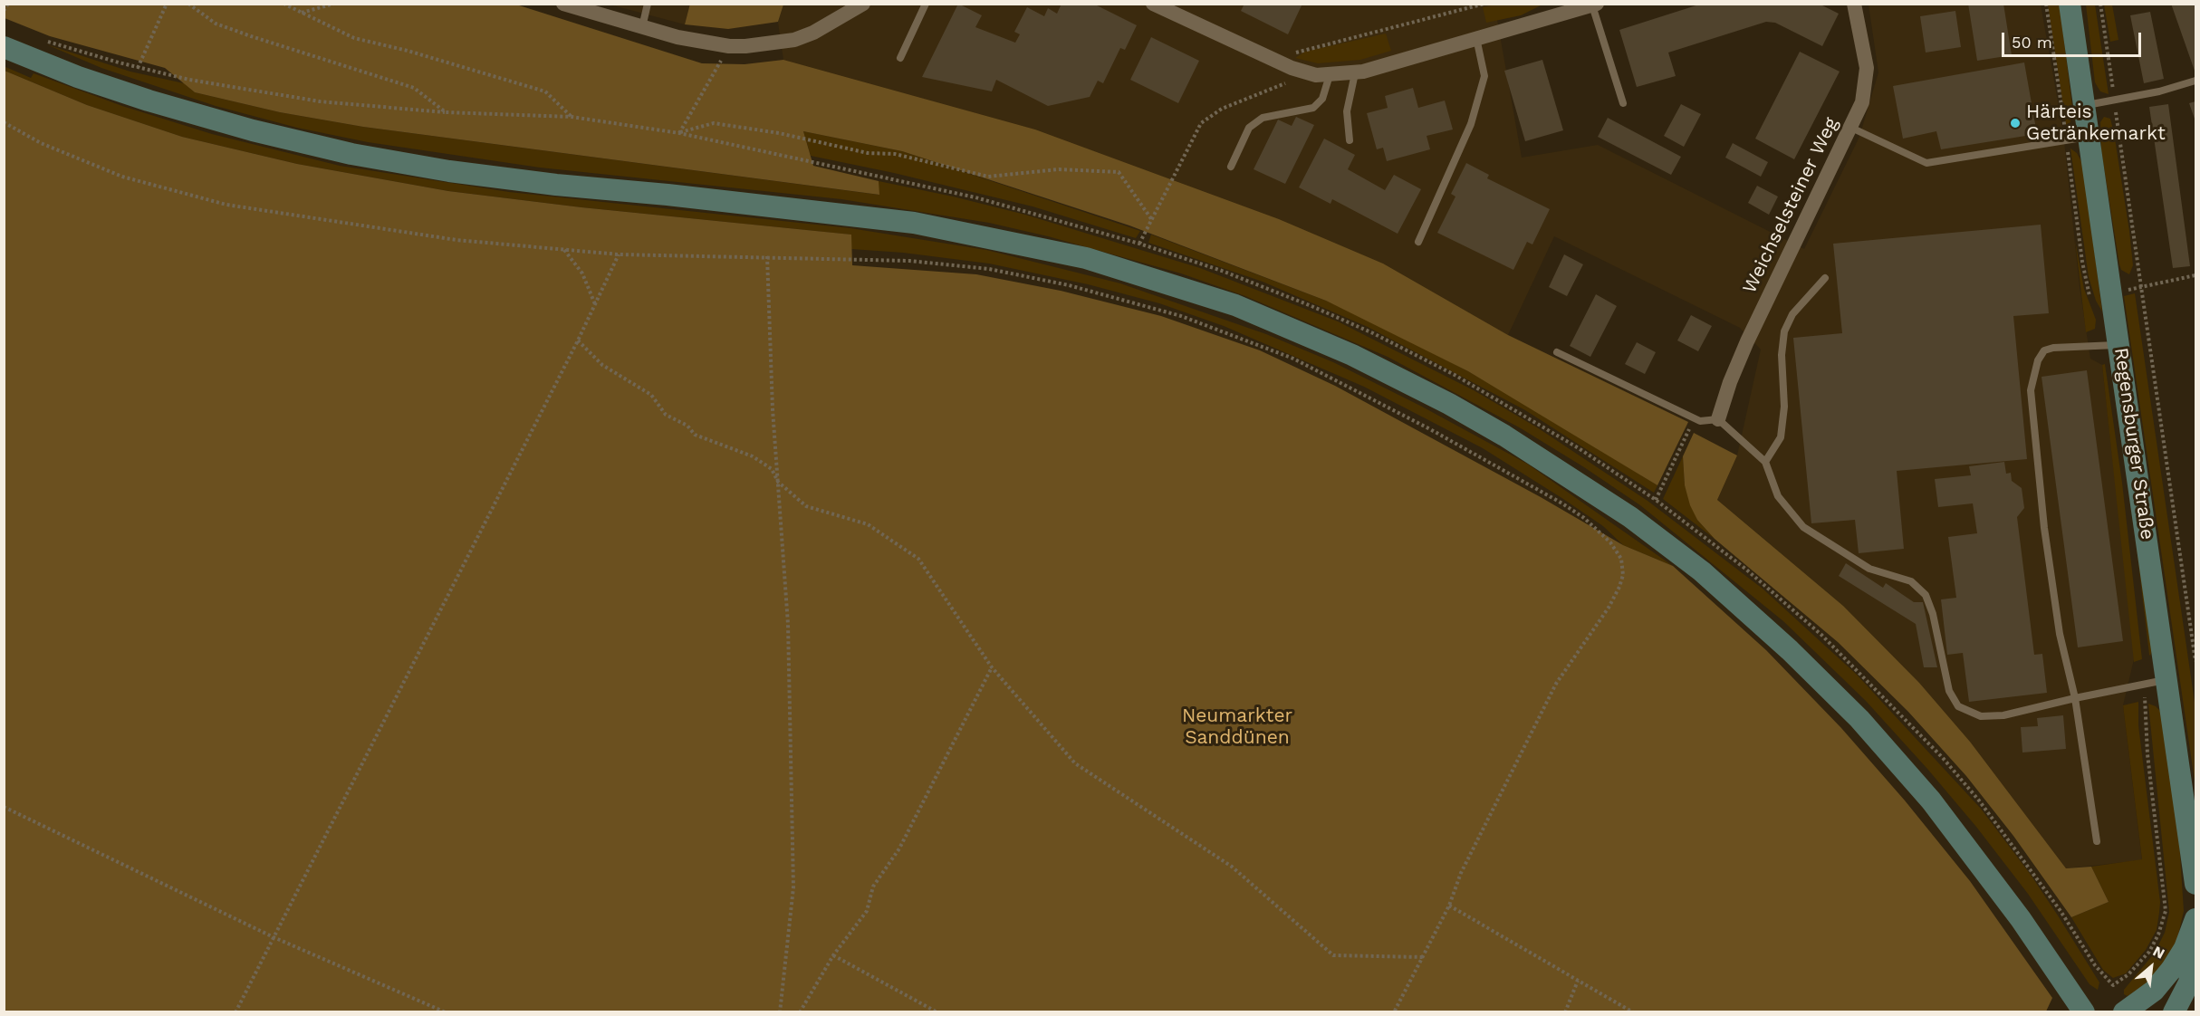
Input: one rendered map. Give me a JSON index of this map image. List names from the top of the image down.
{
  "streets": {
    "main road": ["Regensburger Straße"],
    "street": ["Weichselsteiner Weg"]
  },
  "parks": ["Neumarkter Sanddünen"],
  "places": ["Härteis Getränkemarkt"],
  "scale_bar": "50 m",
  "north": "top right"
}
